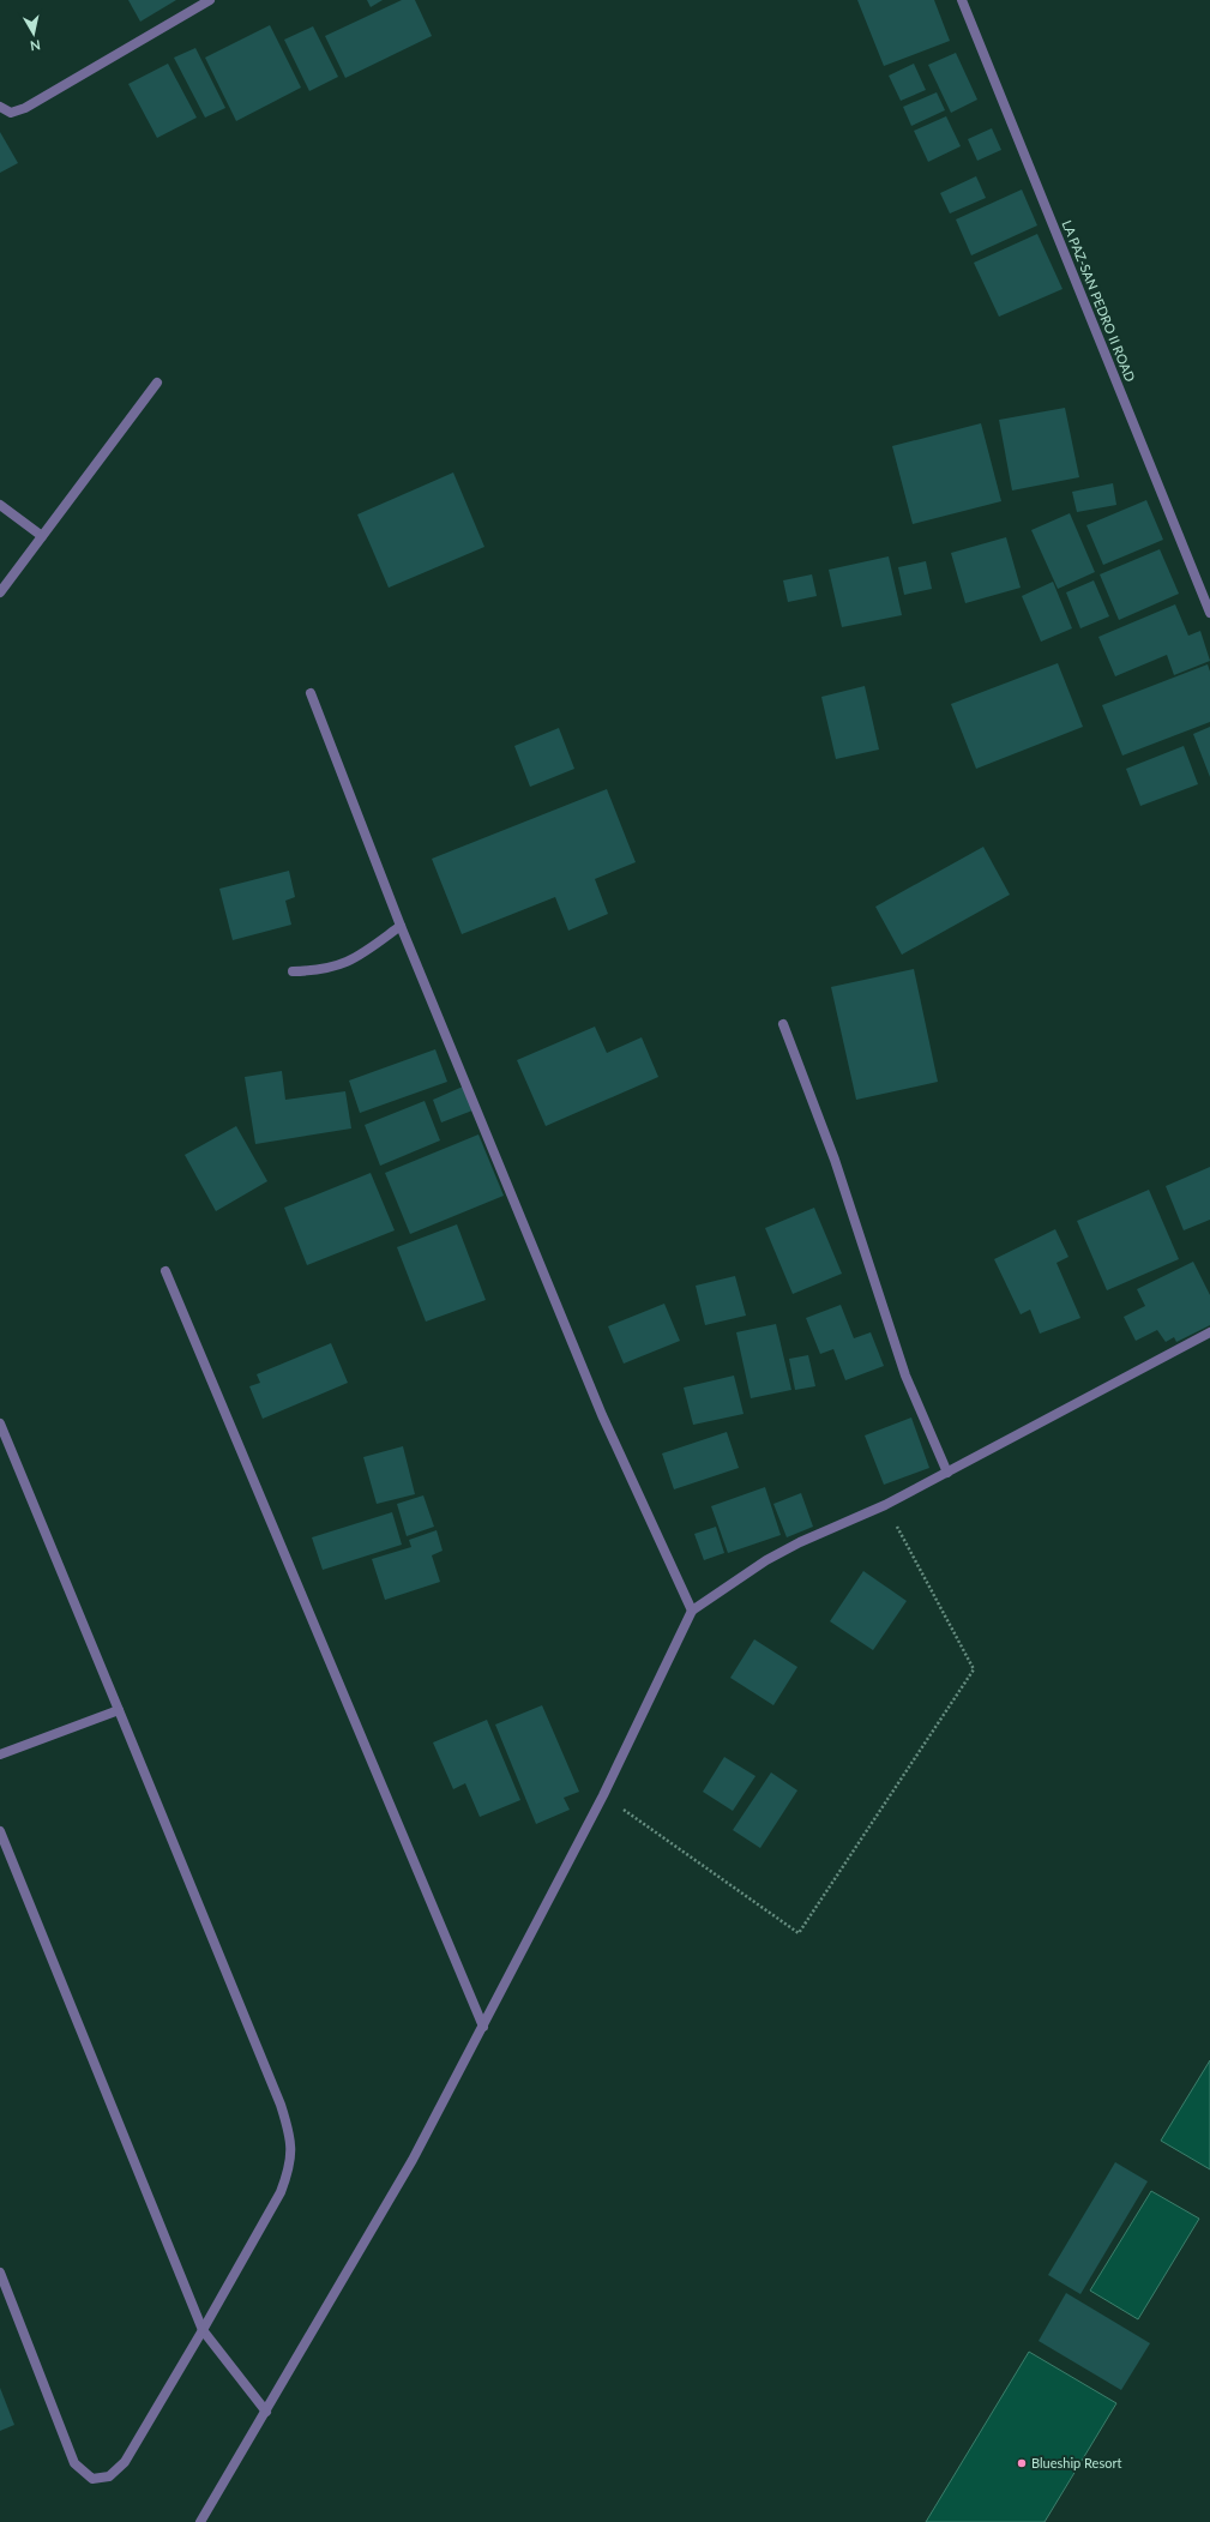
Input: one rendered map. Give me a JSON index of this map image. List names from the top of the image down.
{
  "streets": {
    "street": ["LA PAZ-SAN PEDRO II ROAD"]
  },
  "places": ["Blueship Resort"],
  "north": "bottom"
}
